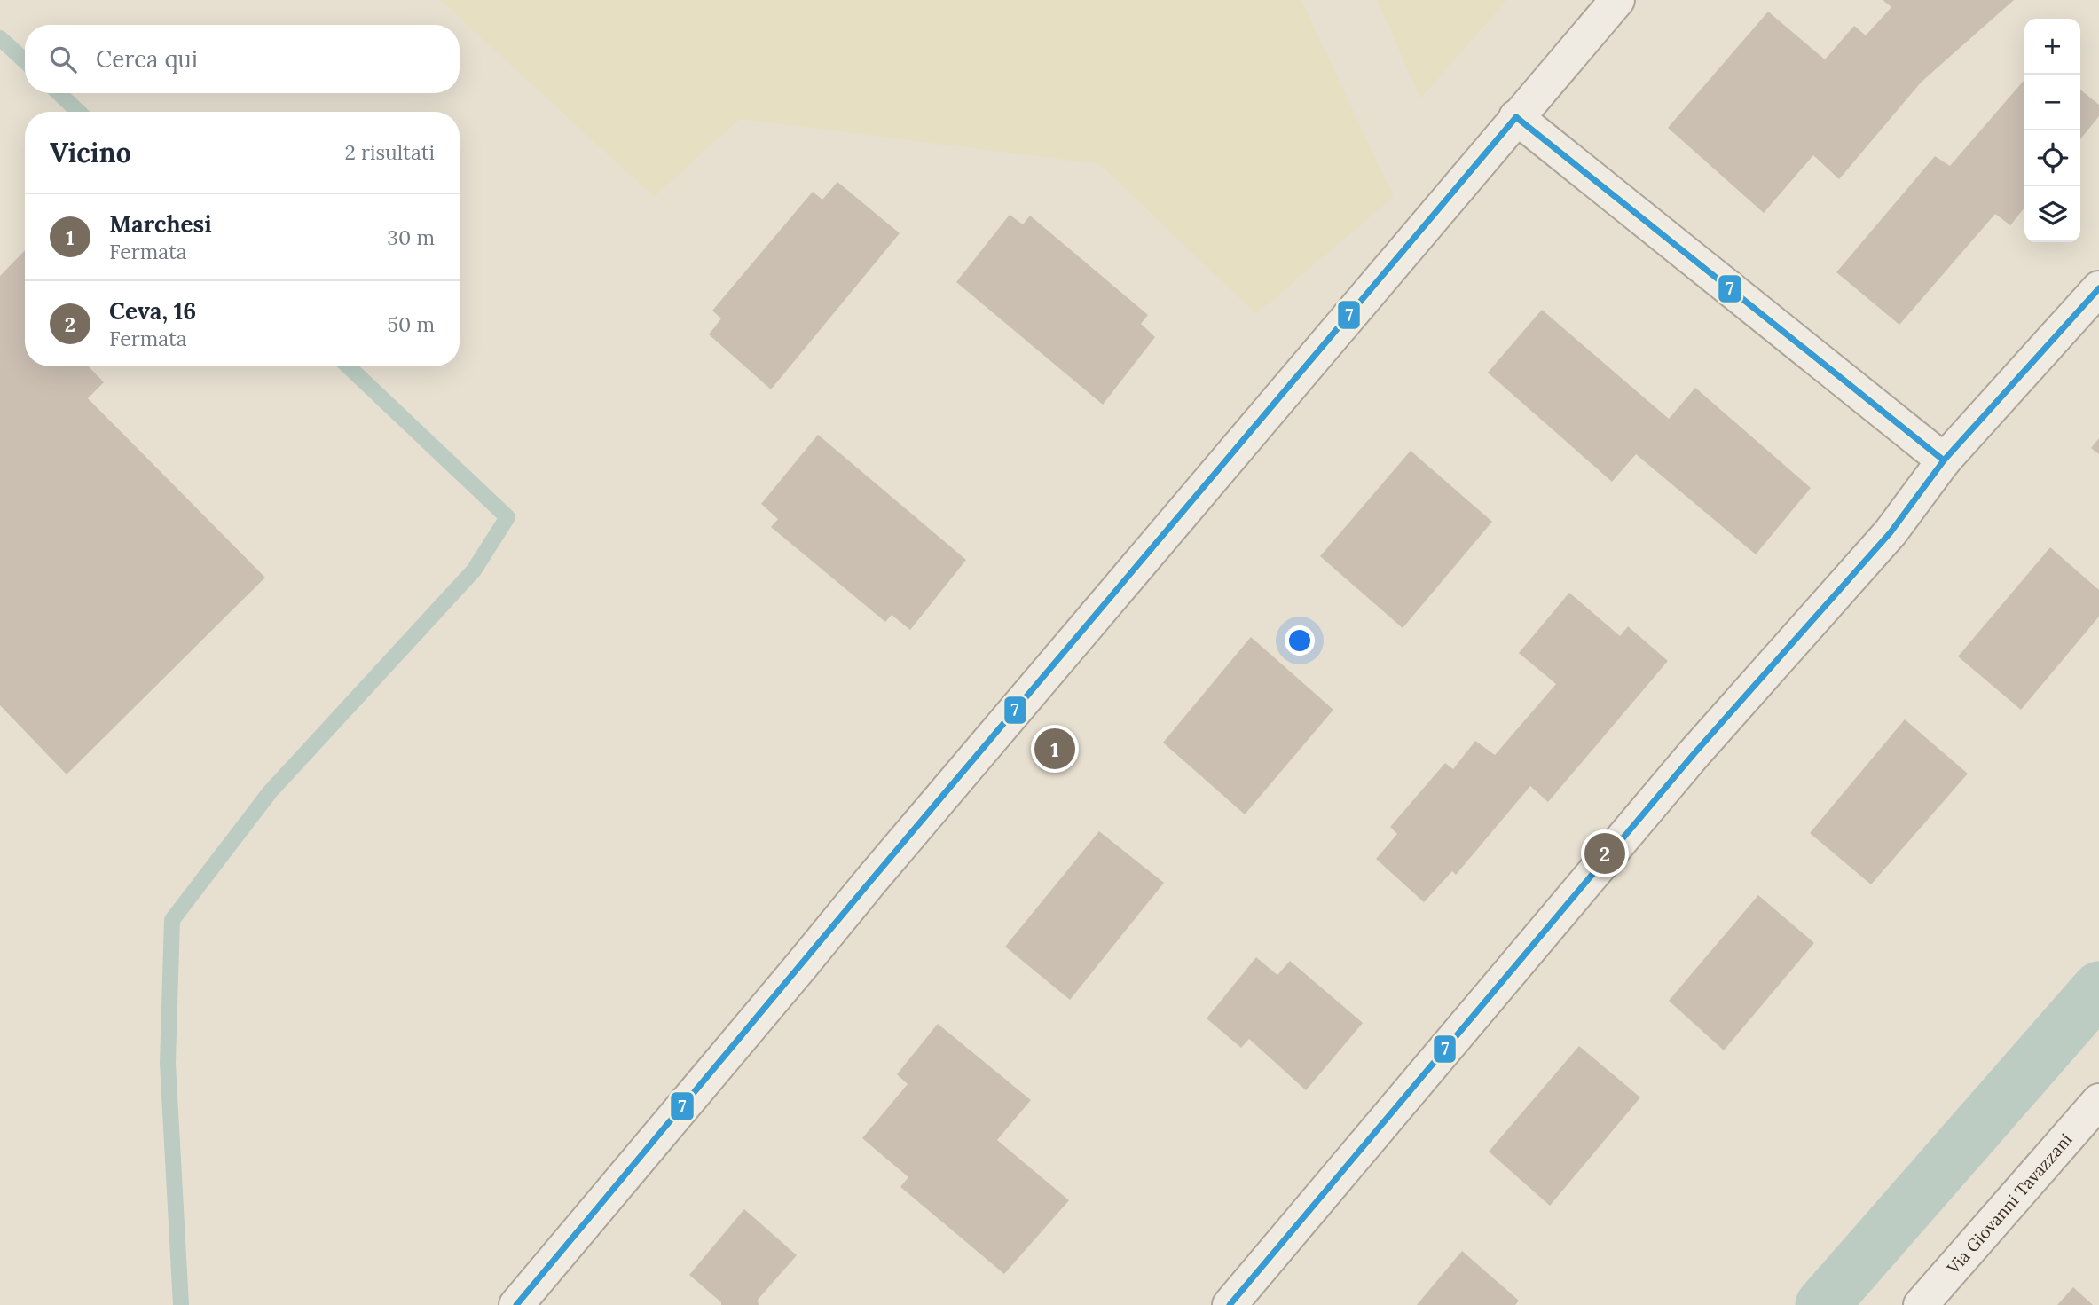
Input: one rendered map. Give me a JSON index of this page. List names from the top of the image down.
{
  "streets": {
    "street": ["Via Giovanni Tavazzani"]
  },
  "lines": ["transit line 7"],
  "page": {
    "map_buttons": ["+", "−"],
    "search": "Cerca qui",
    "heading": ["Vicino", "2 risultati"],
    "list": [
      {
        "mark": "1",
        "name": "Marchesi",
        "note": "Fermata",
        "value": "30 m"
      },
      {
        "mark": "2",
        "name": "Ceva, 16",
        "note": "Fermata",
        "value": "50 m"
      }
    ],
    "pins": ["1", "2"]
  }
}
